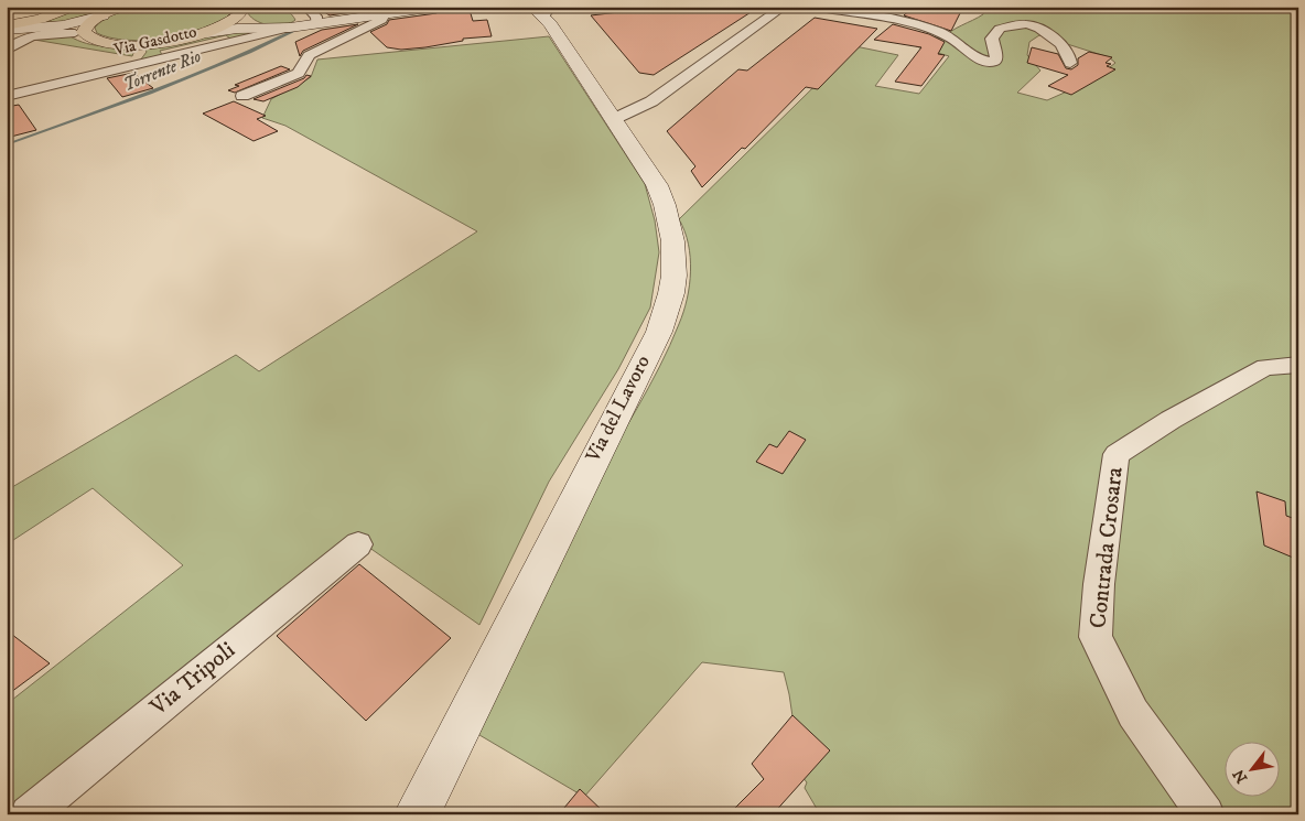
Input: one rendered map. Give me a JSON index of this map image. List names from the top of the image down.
{
  "streets": {
    "street": [
      "Via Gasdotto",
      "Via del Lavoro",
      "Contrada Crosara",
      "Via Tripoli"
    ]
  },
  "water": ["Torrente Rio"],
  "north": "bottom left"
}
